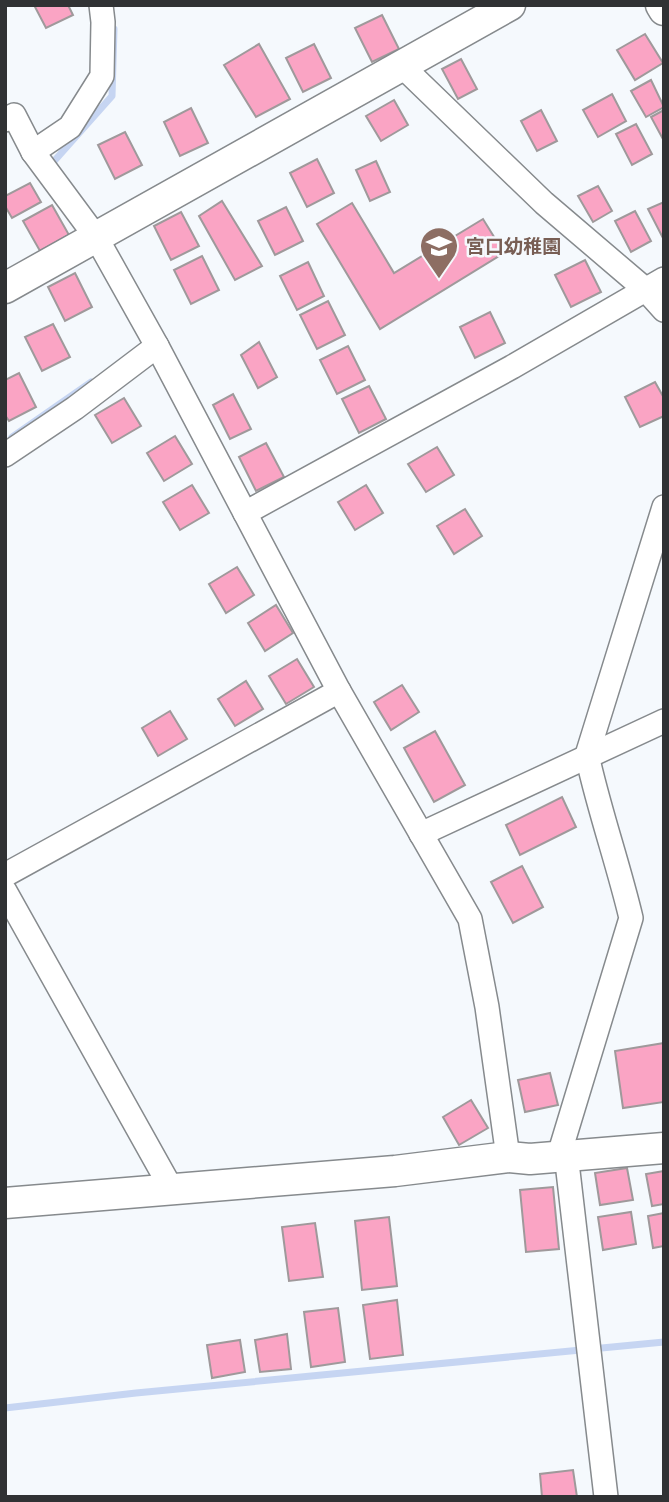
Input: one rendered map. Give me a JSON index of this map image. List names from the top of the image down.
{
  "places": {
    "school or university": ["宮口幼稚園"]
  }
}
